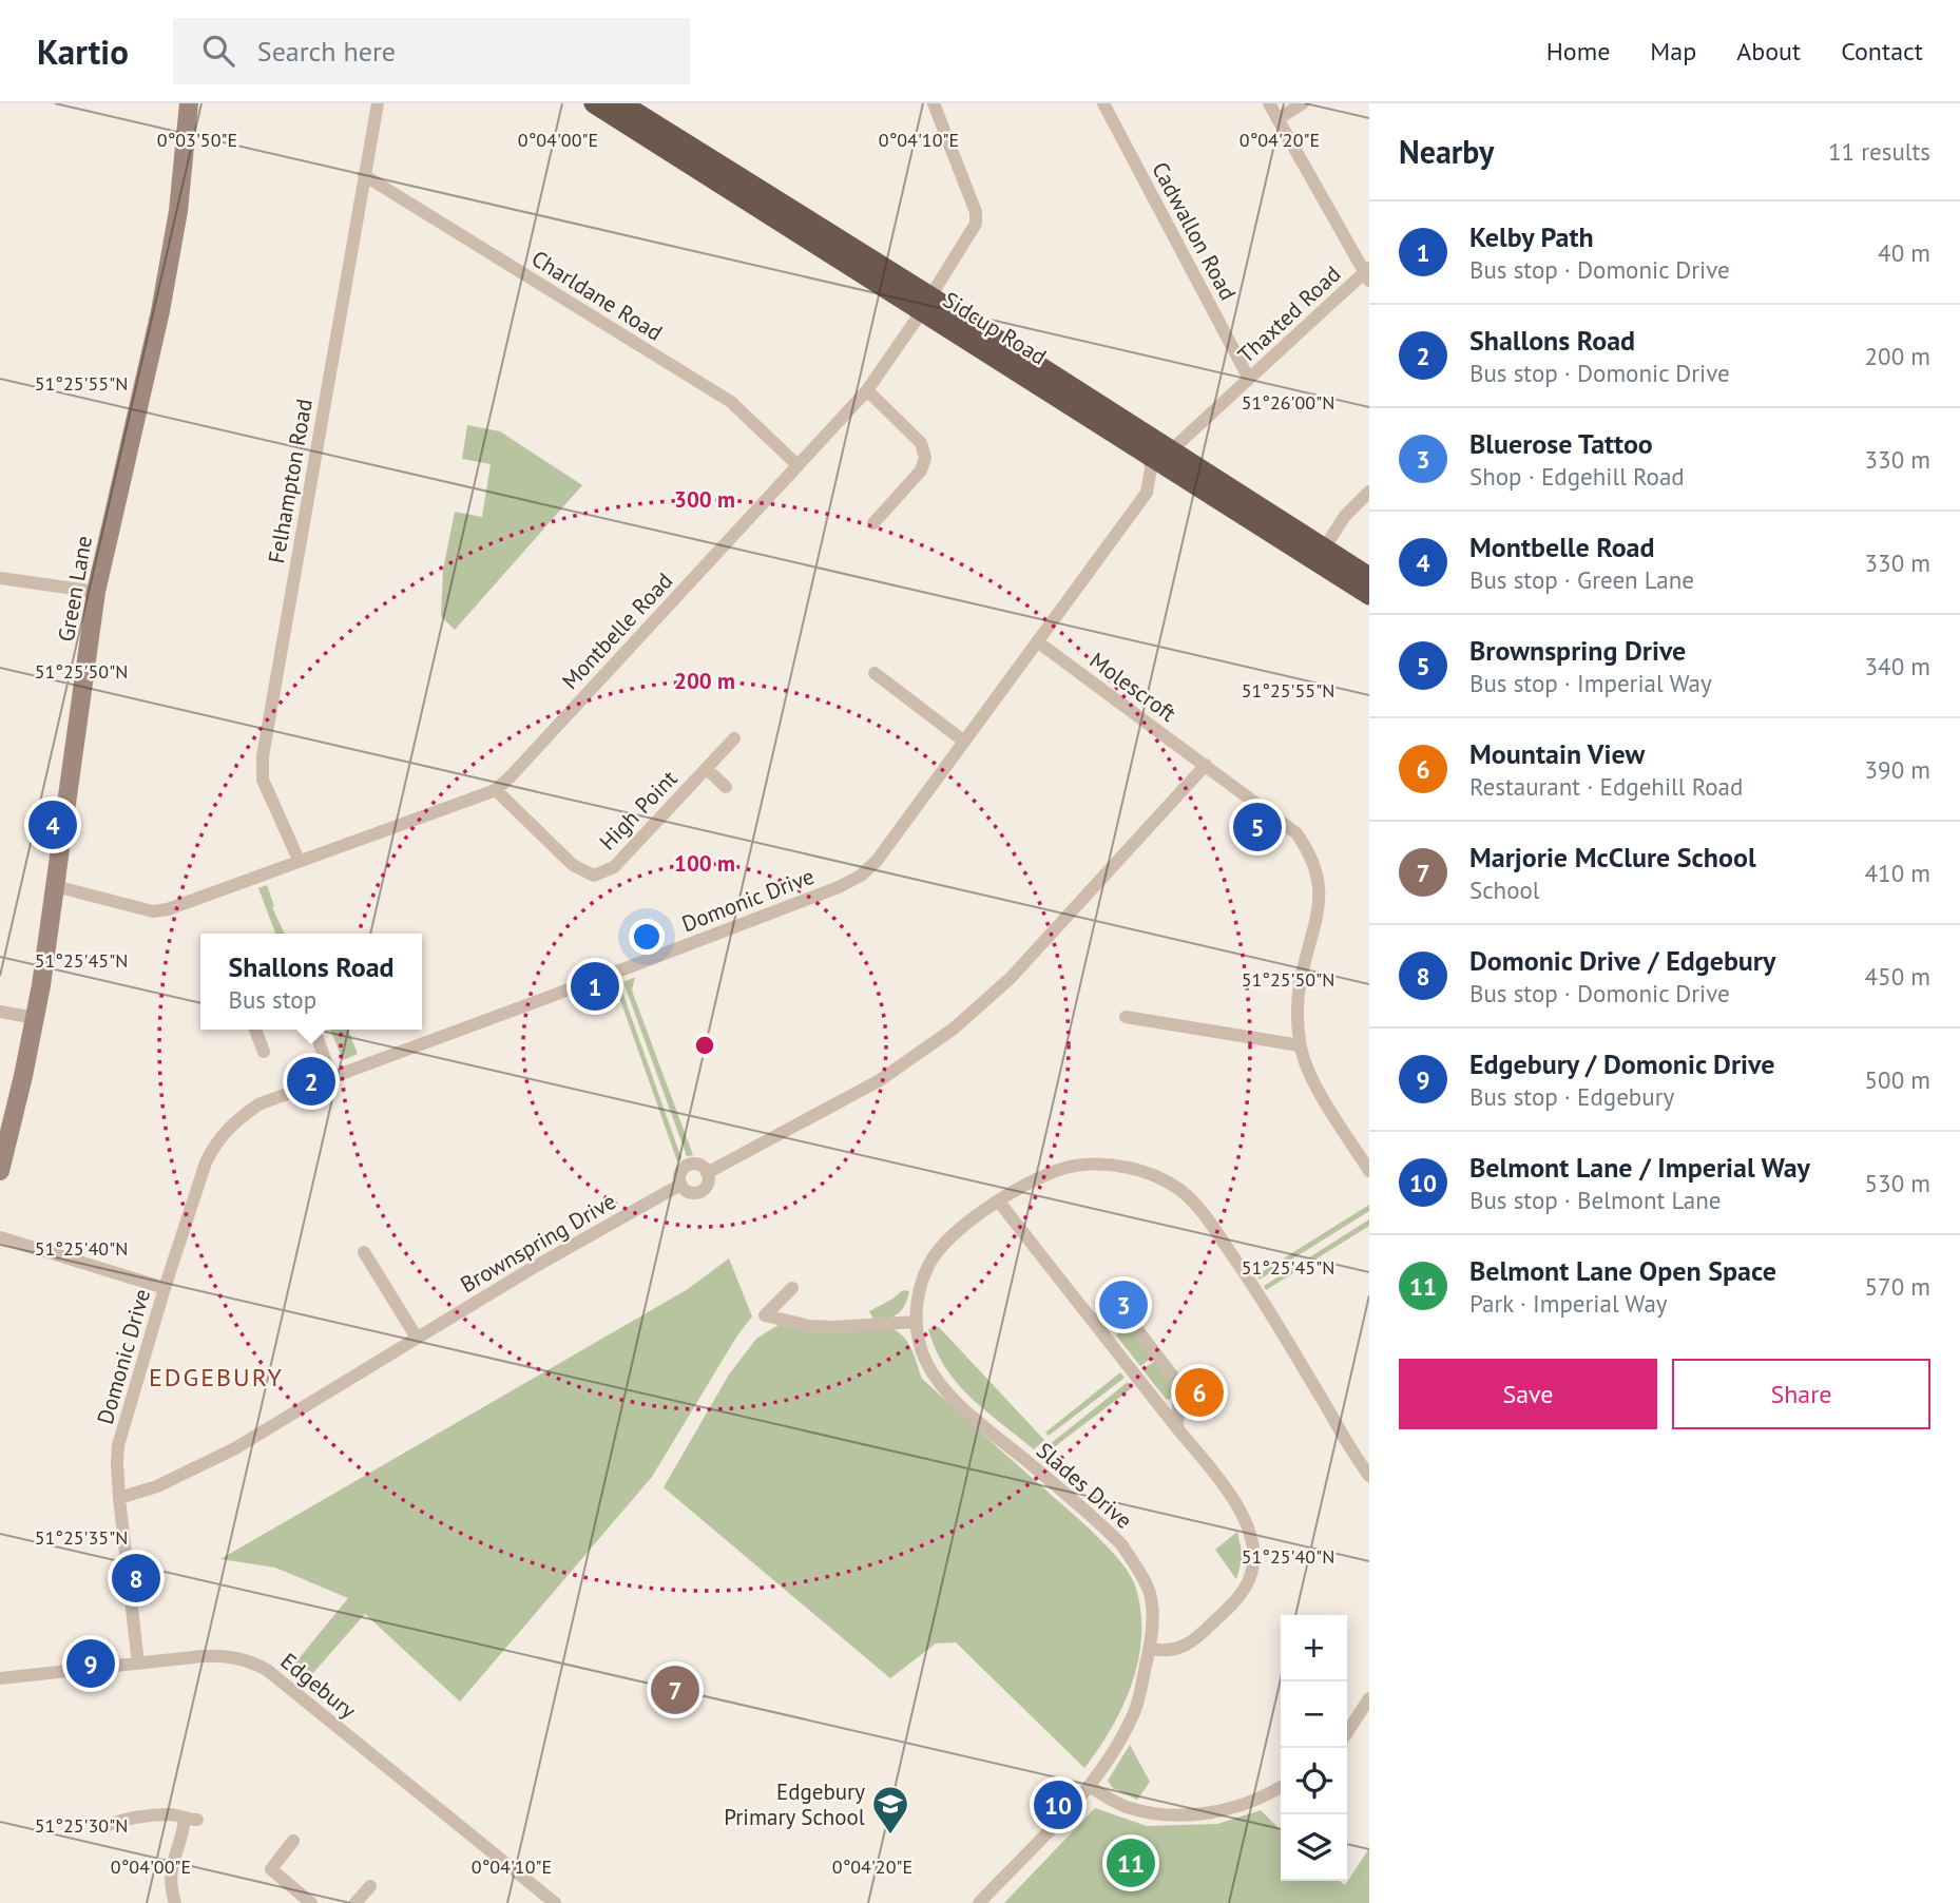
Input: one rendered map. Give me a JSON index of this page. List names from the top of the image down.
{
  "streets": {
    "highway": ["Sidcup Road"],
    "main road": ["Green Lane"],
    "street": [
      "Cadwallon Road",
      "Charldane Road",
      "Thaxted Road",
      "Felhampton Road",
      "Montbelle Road",
      "Molescroft",
      "High Point",
      "Domonic Drive",
      "Brownspring Drive",
      "Slades Drive",
      "Edgebury"
    ]
  },
  "crossings": [
    ["Cadwallon Road", "Thaxted Road"],
    ["Charldane Road", "Felhampton Road"],
    ["Charldane Road", "Montbelle Road"],
    ["Thaxted Road", "Sidcup Road"],
    ["Sidcup Road", "Montbelle Road"],
    ["Sidcup Road", "Domonic Drive"],
    ["Felhampton Road", "Montbelle Road"],
    ["Green Lane", "Montbelle Road"],
    ["Montbelle Road", "High Point"],
    ["Molescroft", "Domonic Drive"],
    ["Molescroft", "Brownspring Drive"],
    ["Domonic Drive", "Brownspring Drive"],
    ["Domonic Drive", "Edgebury"]
  ],
  "districts": ["EDGEBURY"],
  "places": {
    "school or university": ["Edgebury Primary School"]
  },
  "page": {
    "header": "Kartio",
    "search": "Search here",
    "nav": [
      "Home",
      "Map",
      "About",
      "Contact"
    ],
    "heading": ["Nearby", "11 results"],
    "list": [
      {
        "mark": "1",
        "name": "Kelby Path",
        "note": "Bus stop · Domonic Drive",
        "value": "40 m"
      },
      {
        "mark": "2",
        "name": "Shallons Road",
        "note": "Bus stop · Domonic Drive",
        "value": "200 m"
      },
      {
        "mark": "3",
        "name": "Bluerose Tattoo",
        "note": "Shop · Edgehill Road",
        "value": "330 m"
      },
      {
        "mark": "4",
        "name": "Montbelle Road",
        "note": "Bus stop · Green Lane",
        "value": "330 m"
      },
      {
        "mark": "5",
        "name": "Brownspring Drive",
        "note": "Bus stop · Imperial Way",
        "value": "340 m"
      },
      {
        "mark": "6",
        "name": "Mountain View",
        "note": "Restaurant · Edgehill Road",
        "value": "390 m"
      },
      {
        "mark": "7",
        "name": "Marjorie McClure School",
        "note": "School",
        "value": "410 m"
      },
      {
        "mark": "8",
        "name": "Domonic Drive / Edgebury",
        "note": "Bus stop · Domonic Drive",
        "value": "450 m"
      },
      {
        "mark": "9",
        "name": "Edgebury / Domonic Drive",
        "note": "Bus stop · Edgebury",
        "value": "500 m"
      },
      {
        "mark": "10",
        "name": "Belmont Lane / Imperial Way",
        "note": "Bus stop · Belmont Lane",
        "value": "530 m"
      },
      {
        "mark": "11",
        "name": "Belmont Lane Open Space",
        "note": "Park · Imperial Way",
        "value": "570 m"
      }
    ],
    "pins": [
      "4",
      "5",
      "1",
      "2",
      "3",
      "6",
      "8",
      "9",
      "7",
      "10",
      "11"
    ],
    "popup": ["Shallons Road", "Bus stop"],
    "buttons": ["Save", "Share"],
    "map_buttons": ["+", "−"]
  },
  "coordinates": [
    "0°03'50\"E",
    "0°04'00\"E",
    "0°04'10\"E",
    "0°04'20\"E",
    "51°25'55\"N",
    "51°26'00\"N",
    "51°25'50\"N",
    "51°25'45\"N",
    "51°25'40\"N",
    "51°25'35\"N",
    "51°25'30\"N"
  ],
  "rings": ["300 m", "200 m", "100 m"]
}
